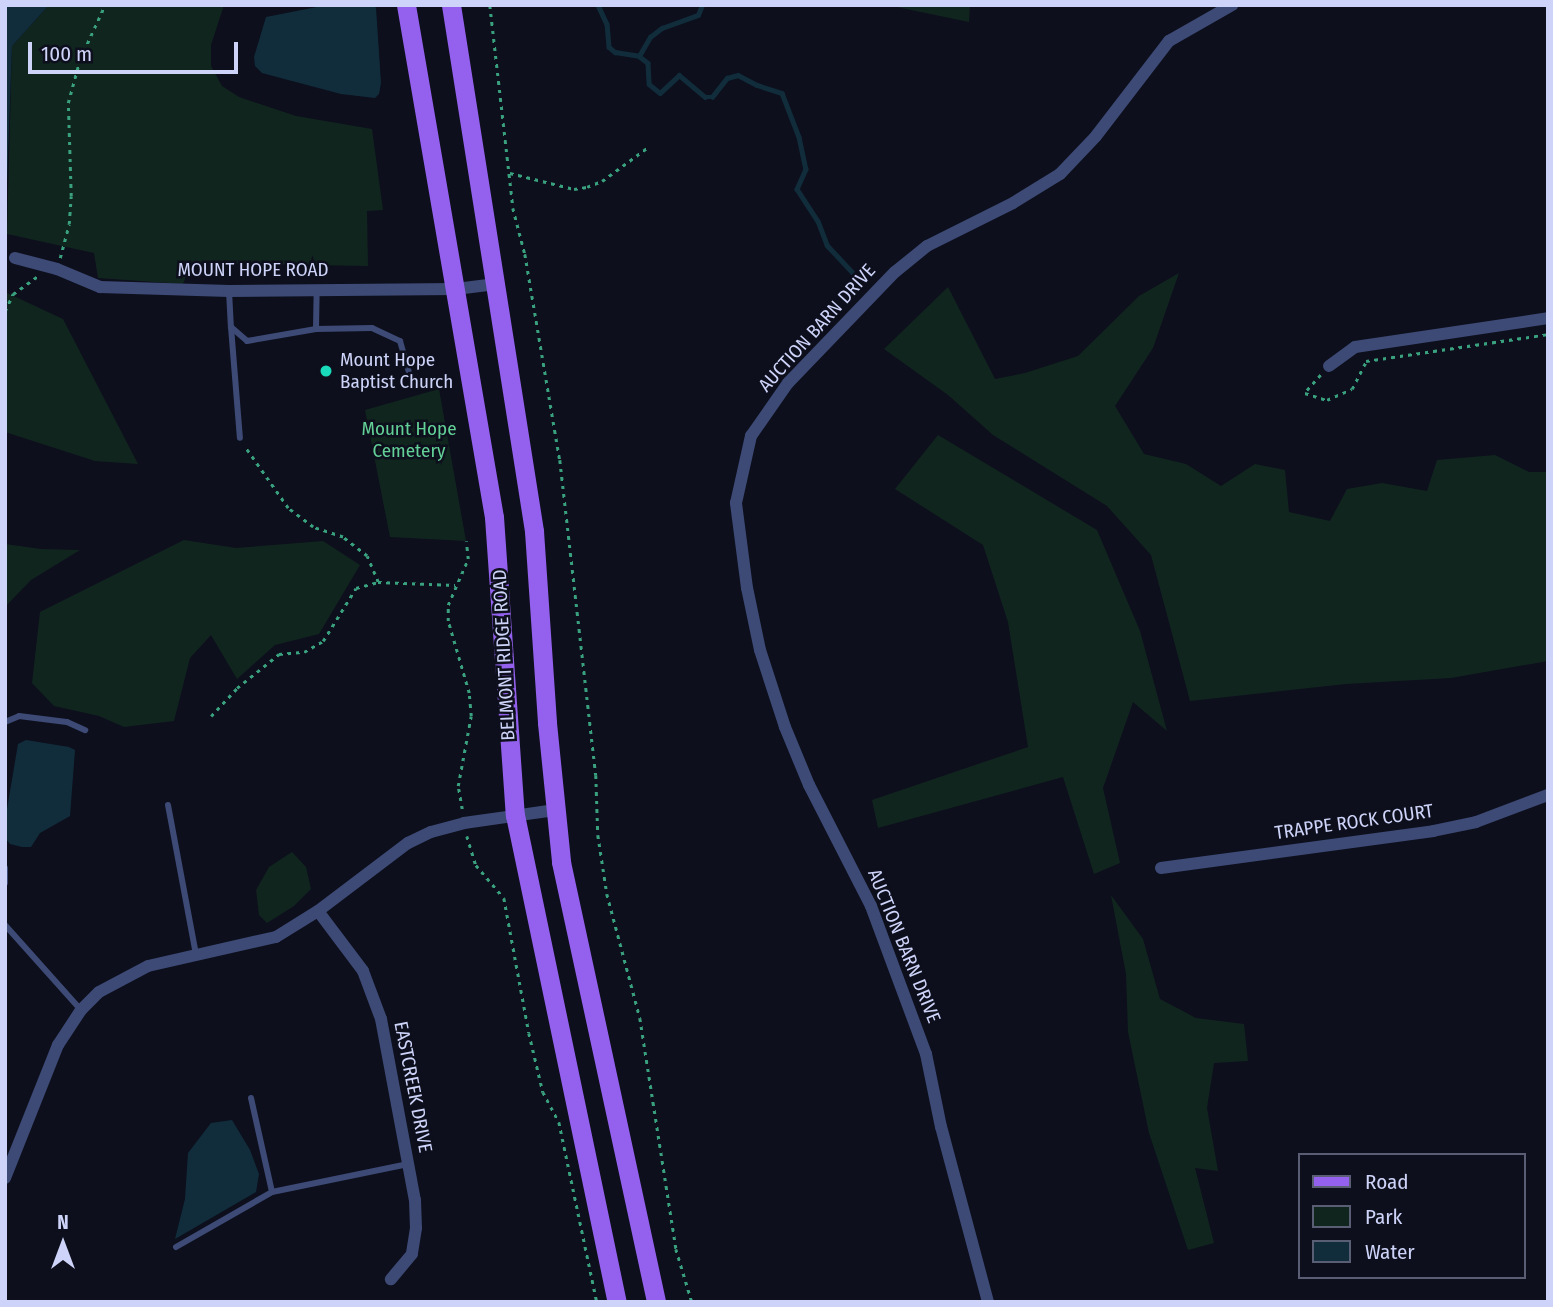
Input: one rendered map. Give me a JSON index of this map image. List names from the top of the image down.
{
  "streets": {
    "main road": ["BELMONT RIDGE ROAD"],
    "street": [
      "MOUNT HOPE ROAD",
      "AUCTION BARN DRIVE",
      "TRAPPE ROCK COURT",
      "EASTCREEK DRIVE"
    ]
  },
  "crossings": [
    ["MOUNT HOPE ROAD", "BELMONT RIDGE ROAD"]
  ],
  "parks": ["Mount Hope Cemetery"],
  "places": ["Mount Hope Baptist Church"],
  "legend": ["Road", "Park", "Water"],
  "scale_bar": "100 m",
  "north": "top"
}
